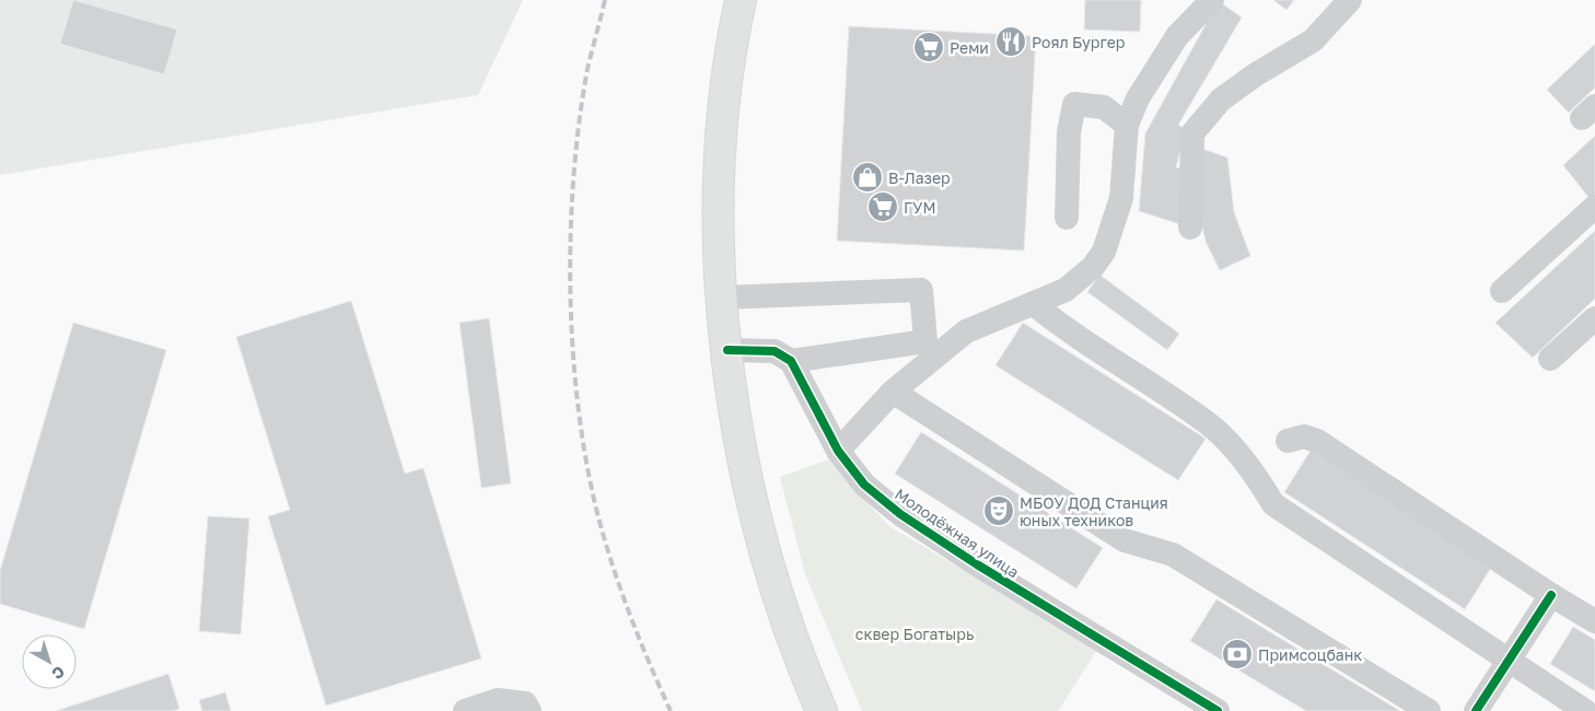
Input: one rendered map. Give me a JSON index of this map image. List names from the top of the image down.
{
  "streets": {
    "street": ["Молодёжная улица"]
  },
  "parks": ["сквер Богатырь"],
  "places": {
    "restaurant": ["Роял Бургер"],
    "supermarket": ["Реми", "ГУМ"],
    "shop": ["В-Лазер"],
    "theatre": ["МБОУ ДОД Станция юных техников"],
    "bank": ["Примсоцбанк"]
  },
  "north": "bottom right"
}
